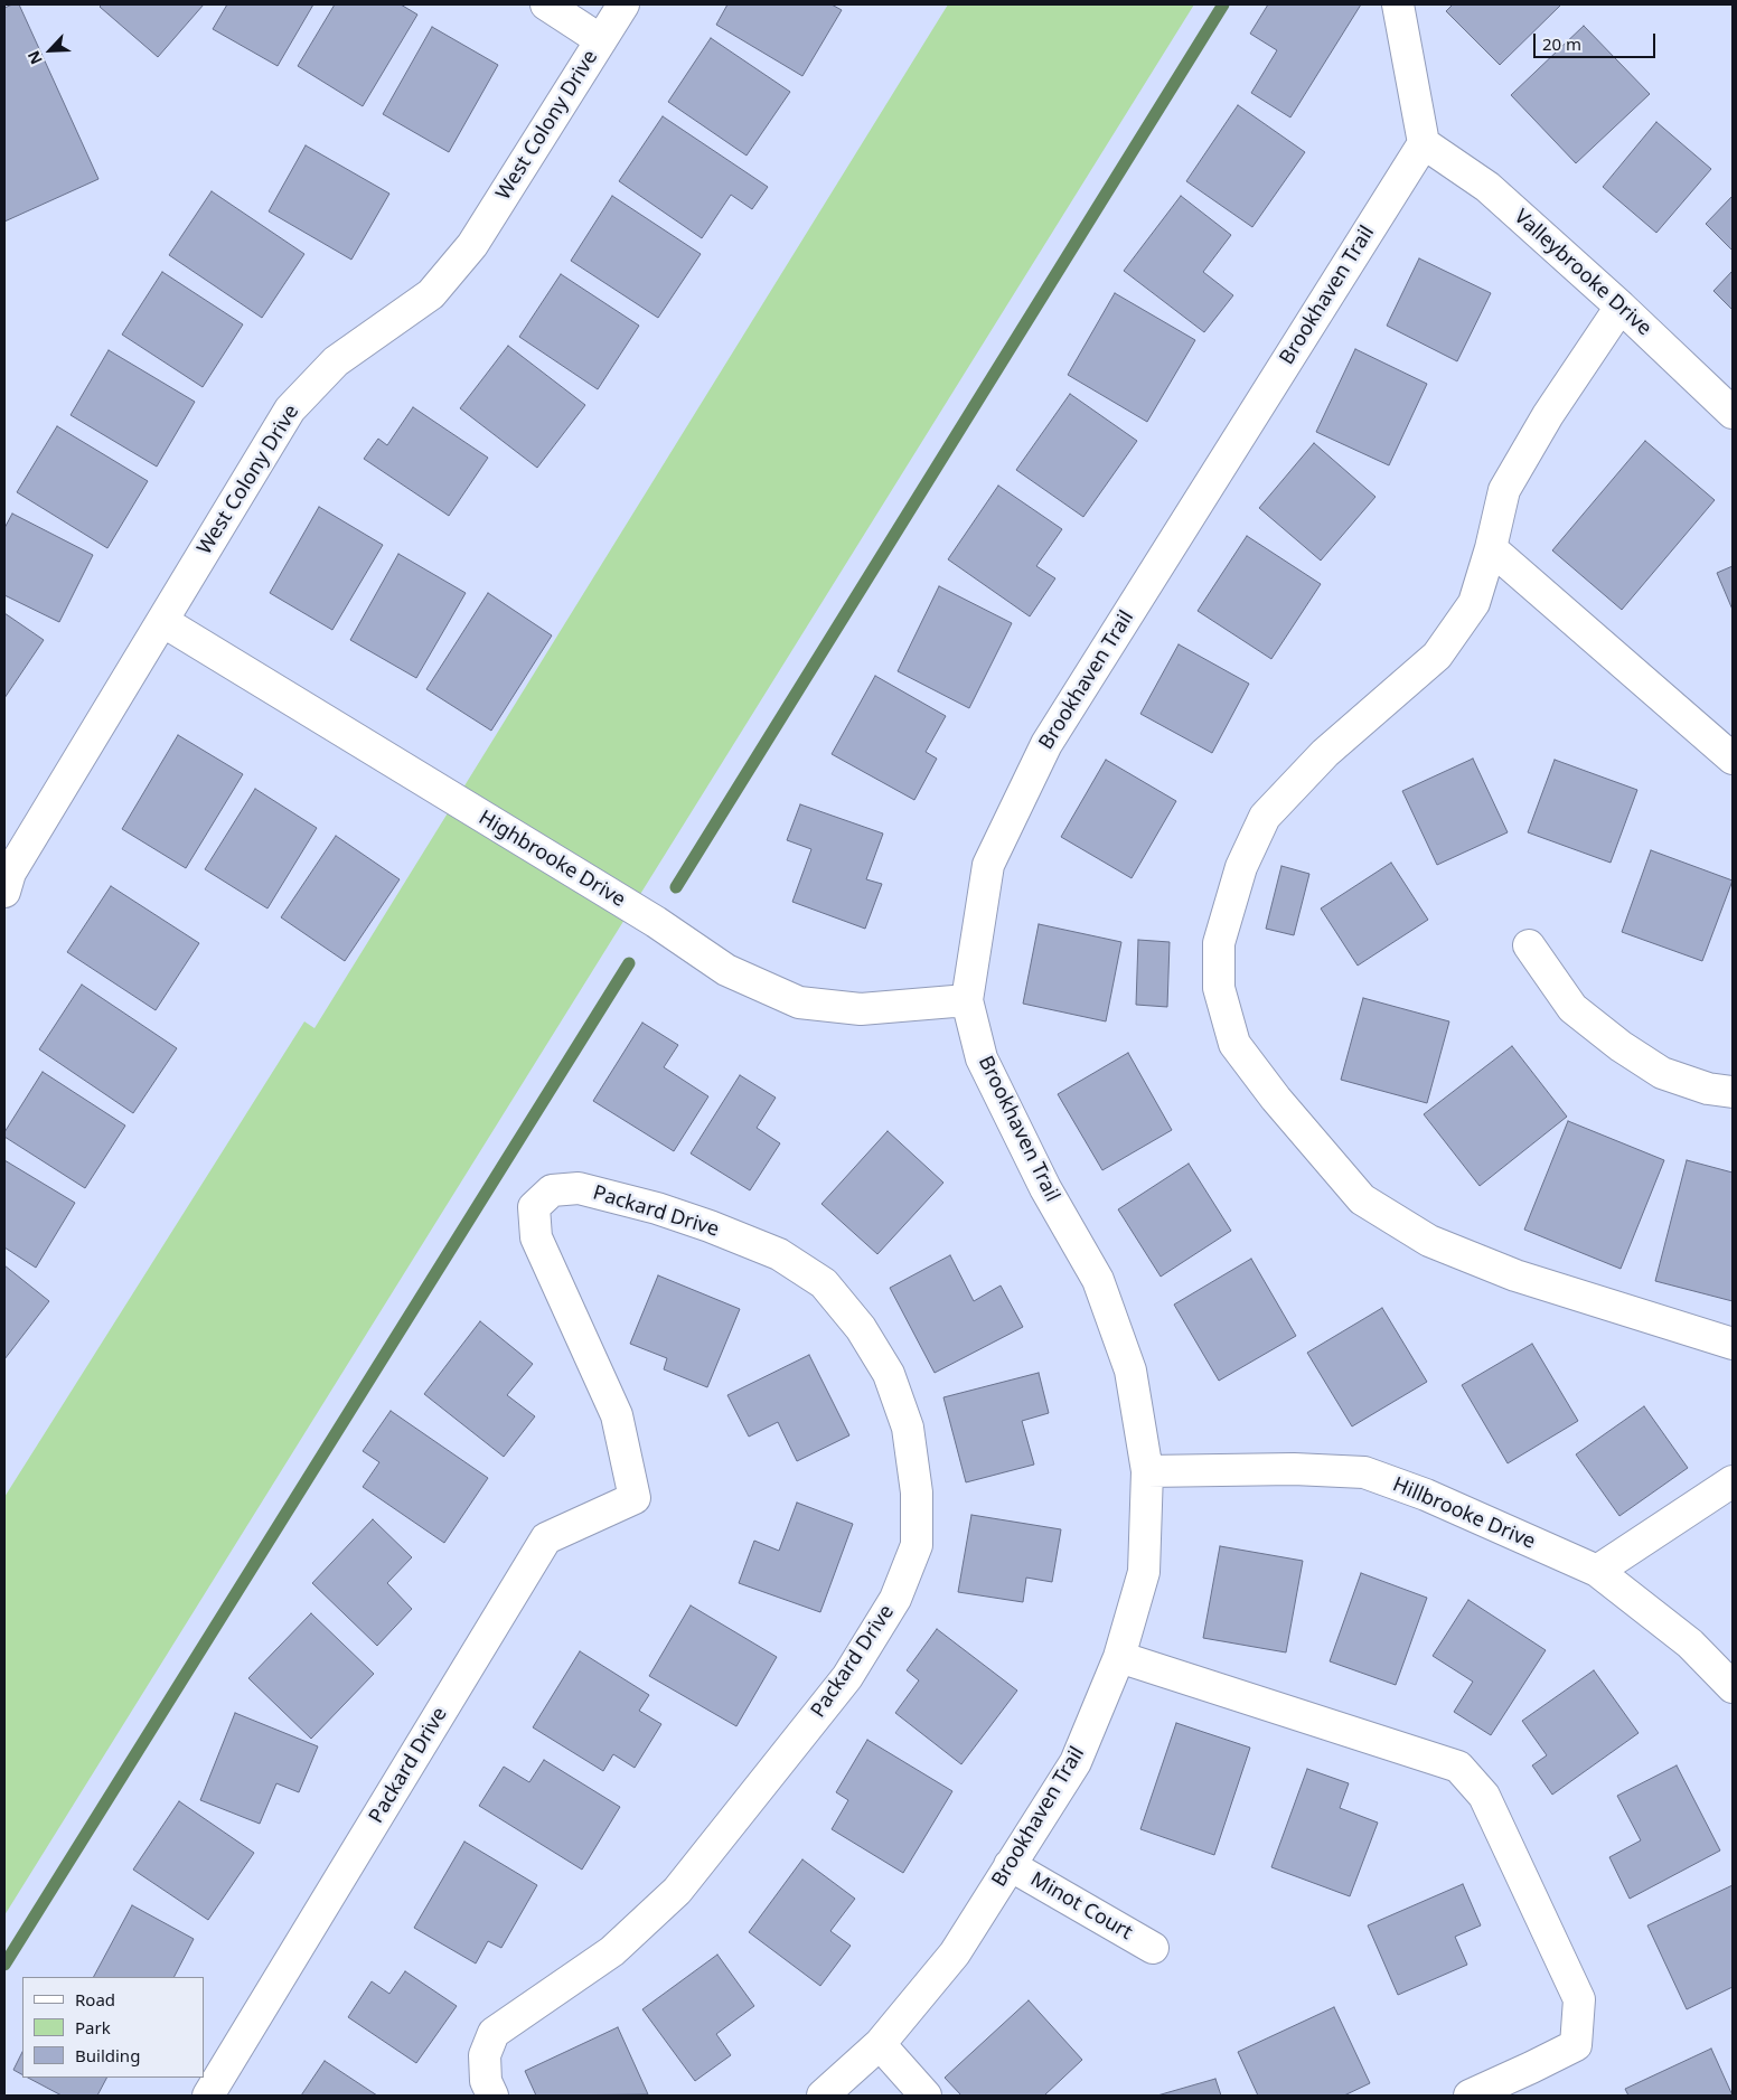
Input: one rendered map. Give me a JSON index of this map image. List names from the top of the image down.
{
  "streets": {
    "street": [
      "West Colony Drive",
      "Valleybrooke Drive",
      "Brookhaven Trail",
      "Highbrooke Drive",
      "Packard Drive",
      "Hillbrooke Drive",
      "Minot Court"
    ]
  },
  "crossings": [
    ["West Colony Drive", "Highbrooke Drive"],
    ["Valleybrooke Drive", "Brookhaven Trail"],
    ["Brookhaven Trail", "Highbrooke Drive"],
    ["Brookhaven Trail", "Hillbrooke Drive"],
    ["Brookhaven Trail", "Minot Court"]
  ],
  "legend": ["Road", "Park", "Building"],
  "scale_bar": "20 m",
  "north": "bottom left"
}
